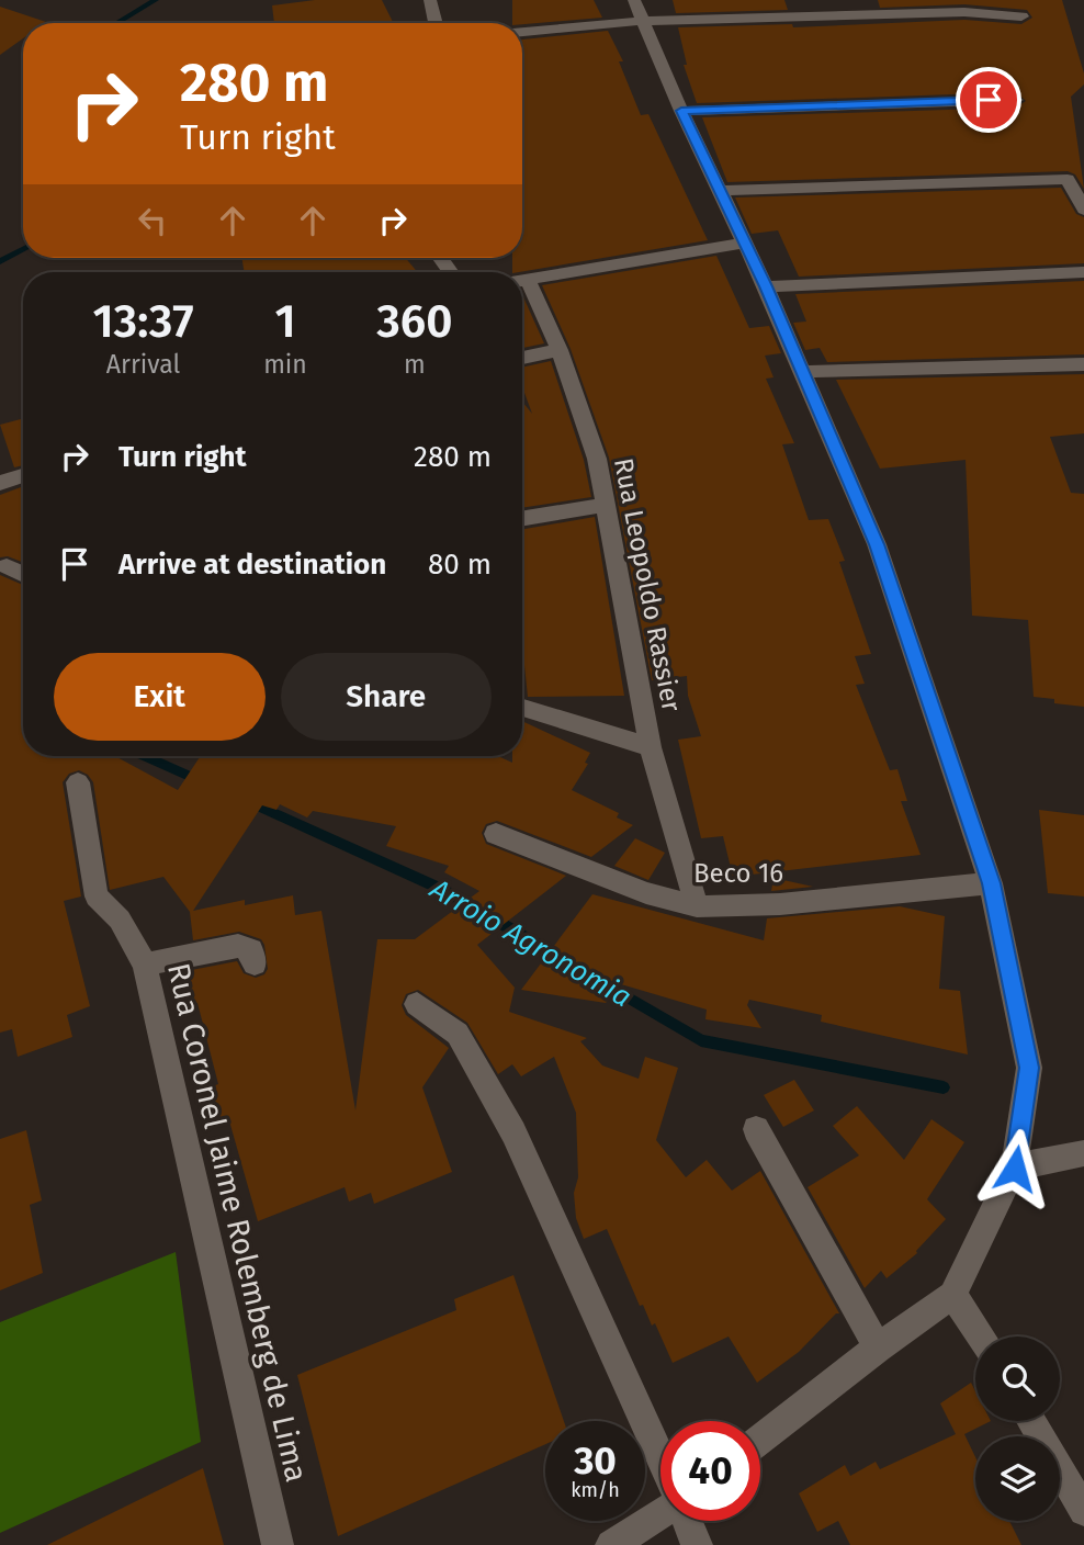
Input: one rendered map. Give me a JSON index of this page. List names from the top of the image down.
{
  "streets": {
    "street": ["Rua Leopoldo Rassier", "Beco 16", "Rua Coronel Jaime Rolemberg de Lima"]
  },
  "crossings": [
    ["Rua Leopoldo Rassier", "Beco 16"]
  ],
  "water": ["Arroio Agronomia"],
  "page": {
    "turn": ["280 m", "Turn right"],
    "eta": [
      "13:37",
      "Arrival",
      "1",
      "min",
      "360",
      "m"
    ],
    "list": [
      {
        "name": "Turn right",
        "value": "280 m"
      },
      {
        "name": "Arrive at destination",
        "value": "80 m"
      }
    ],
    "buttons": ["Exit", "Share"],
    "speed": "30 km/h",
    "limit": "40"
  }
}
